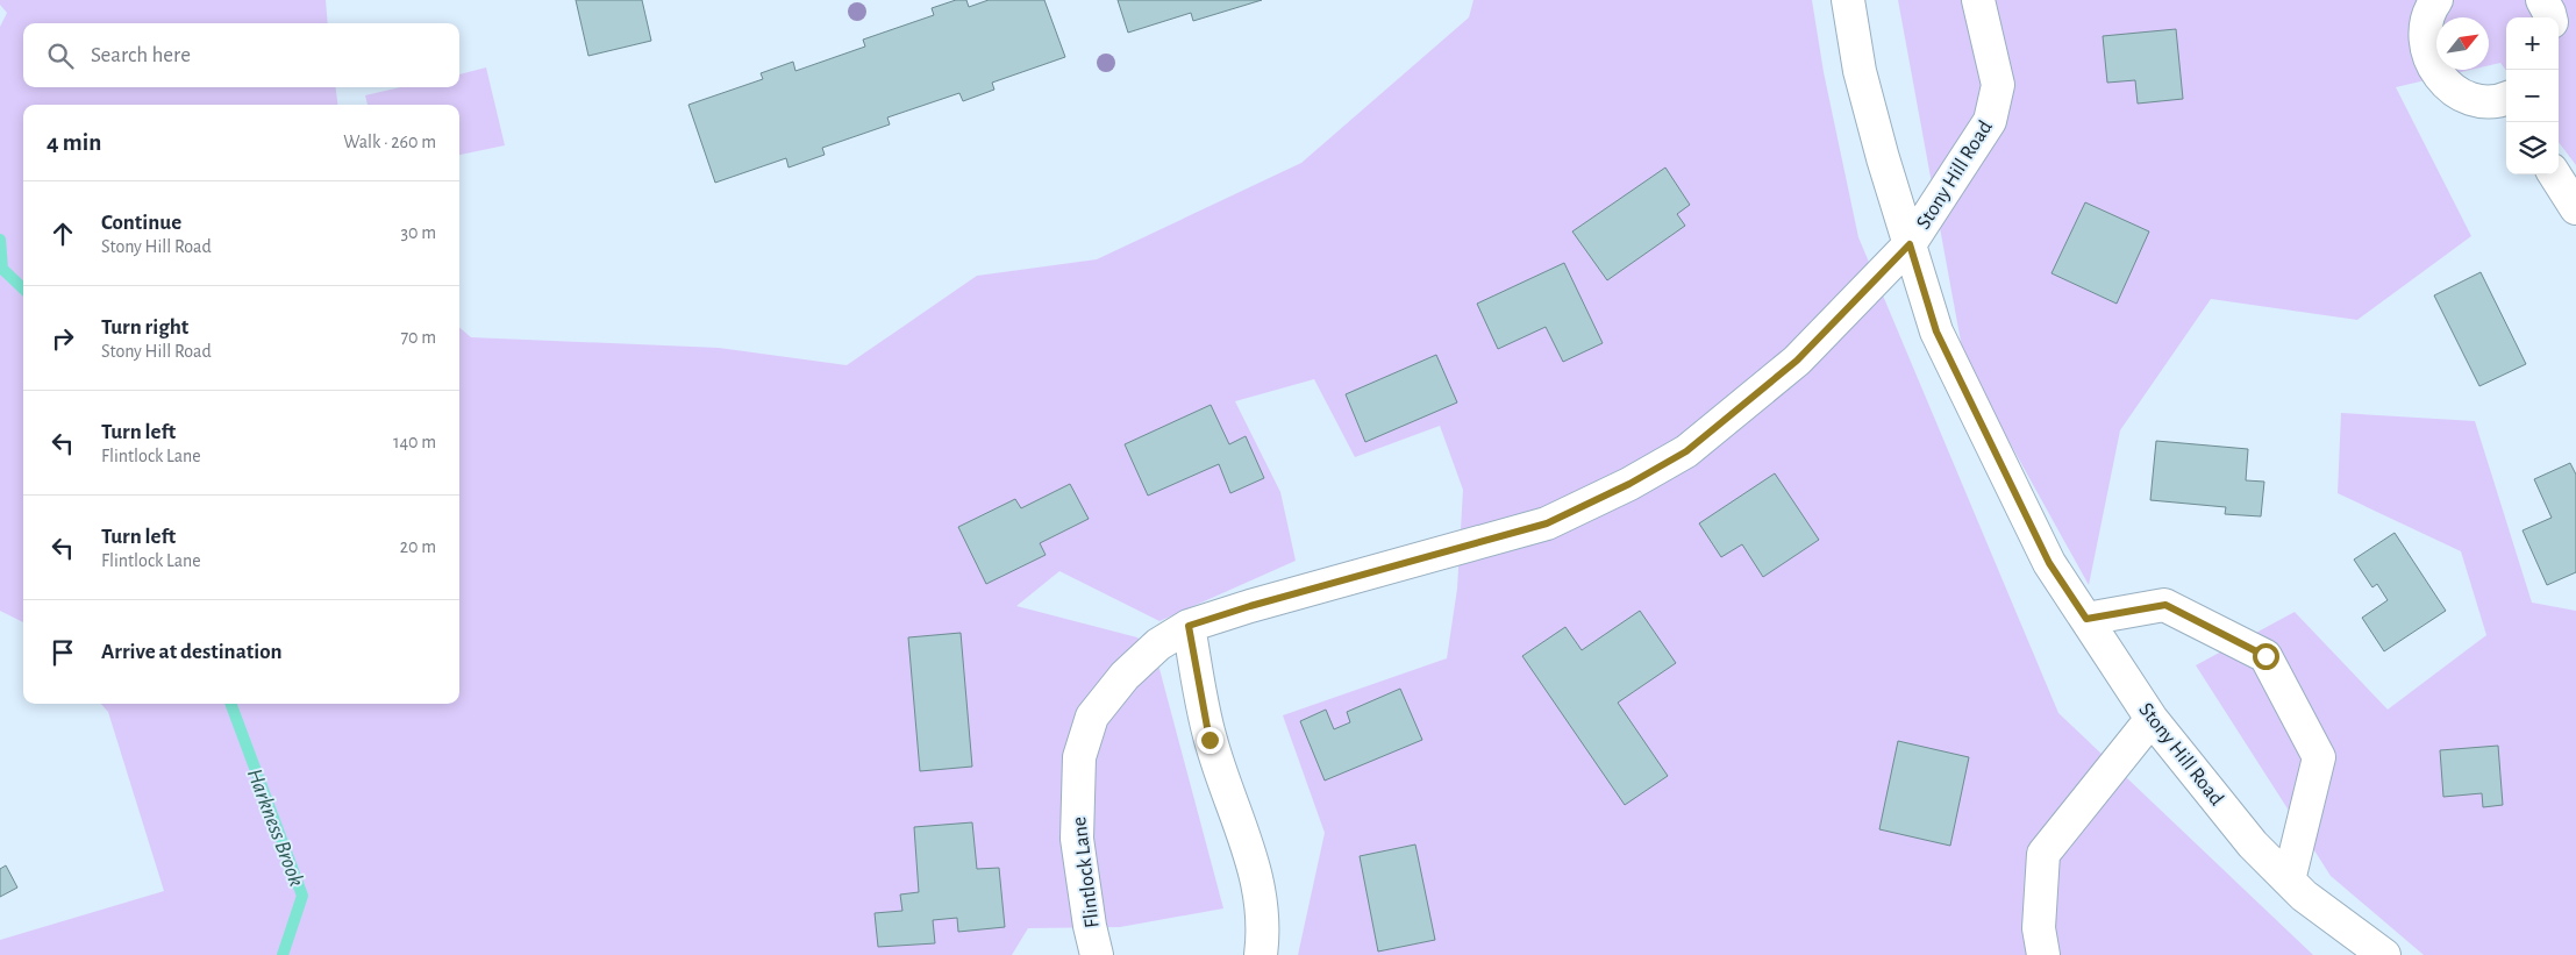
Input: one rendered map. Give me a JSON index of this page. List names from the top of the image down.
{
  "streets": {
    "street": ["Stony Hill Road", "Flintlock Lane"]
  },
  "crossings": [
    ["Stony Hill Road", "Flintlock Lane"]
  ],
  "water": ["Harkness Brook"],
  "north": "top right",
  "page": {
    "map_buttons": ["+", "−"],
    "search": "Search here",
    "heading": ["4 min", "Walk · 260 m"],
    "list": [
      ["Continue", "Stony Hill Road", "30 m"],
      ["Turn right", "Stony Hill Road", "70 m"],
      ["Turn left", "Flintlock Lane", "140 m"],
      ["Turn left", "Flintlock Lane", "20 m"],
      "Arrive at destination"
    ]
  }
}
